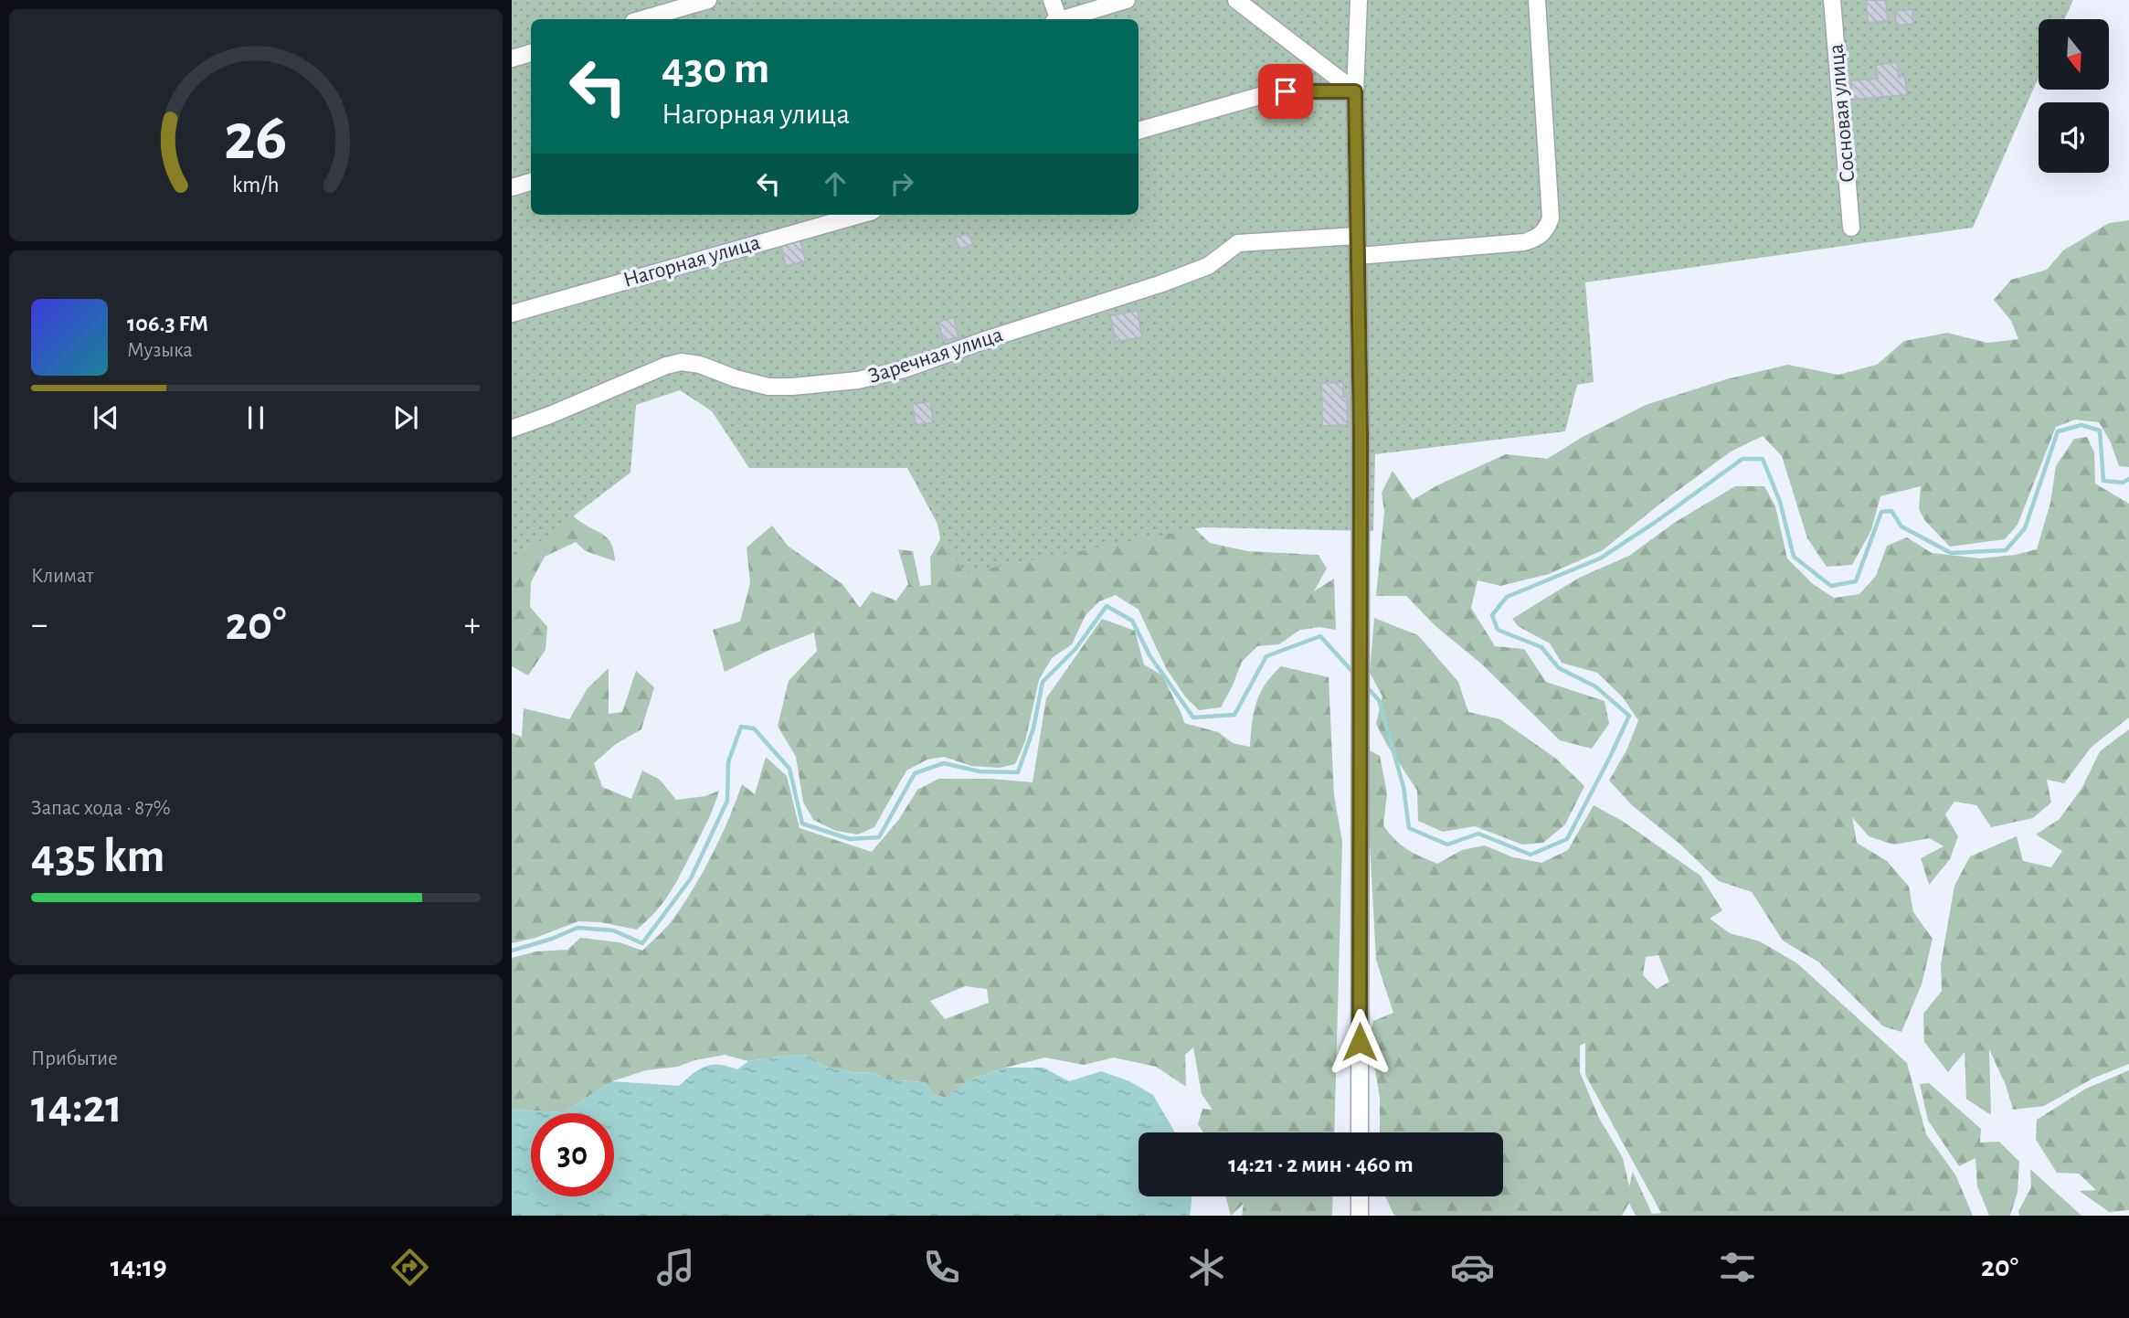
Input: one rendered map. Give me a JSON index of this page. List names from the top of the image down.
{
  "streets": {
    "street": ["Сосновая улица", "Нагорная улица", "Заречная улица"]
  },
  "north": "bottom",
  "page": {
    "turn": ["430 m", "Нагорная улица"],
    "song": ["106.3 FM", "Музыка"],
    "tile": [
      "Климат",
      ["Запас хода · 87%", "435 km"],
      ["Прибытие", "14:21"]
    ],
    "heat": ["−", "20°", "+"],
    "limit": "30",
    "trip": "14:21 · 2 мин · 460 m",
    "tabs": ["14:19", "20°"],
    "gauge": ["26", "km/h"]
  }
}
